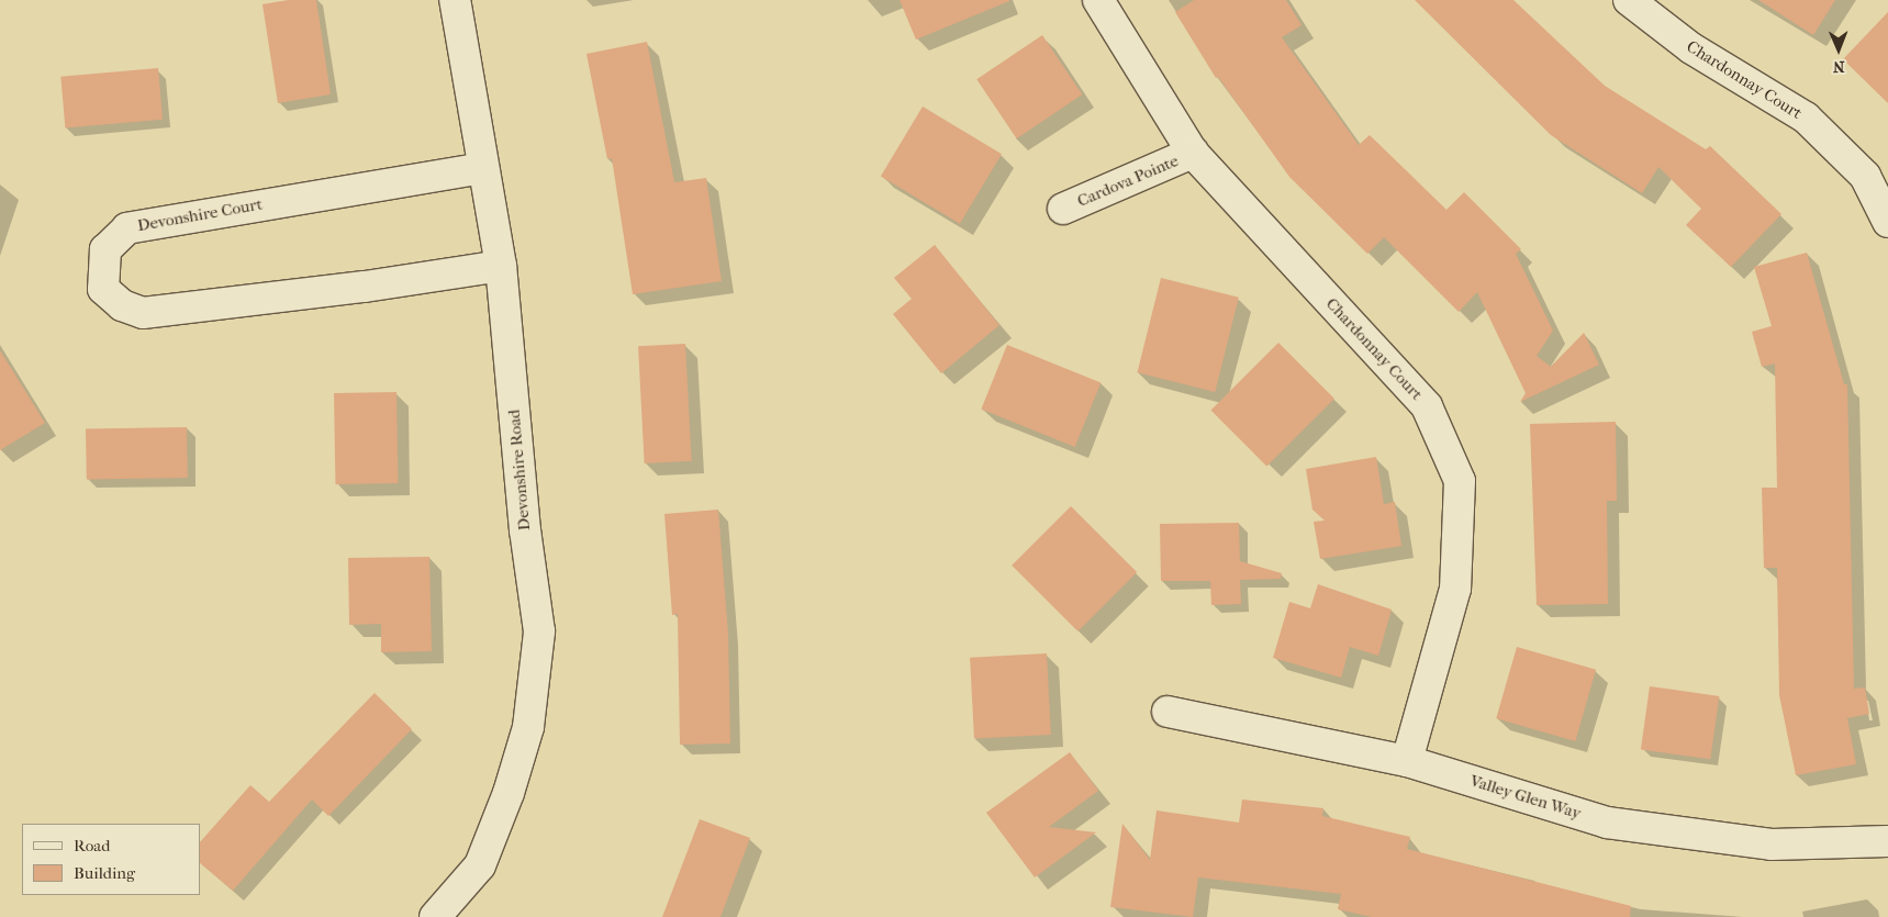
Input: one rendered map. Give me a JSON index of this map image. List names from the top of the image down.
{
  "streets": {
    "street": [
      "Chardonnay Court",
      "Cardova Pointe",
      "Devonshire Court",
      "Devonshire Road",
      "Valley Glen Way"
    ]
  },
  "crossings": [
    ["Chardonnay Court", "Cardova Pointe"],
    ["Chardonnay Court", "Valley Glen Way"],
    ["Devonshire Court", "Devonshire Road"]
  ],
  "legend": ["Road", "Building"],
  "north": "bottom"
}
